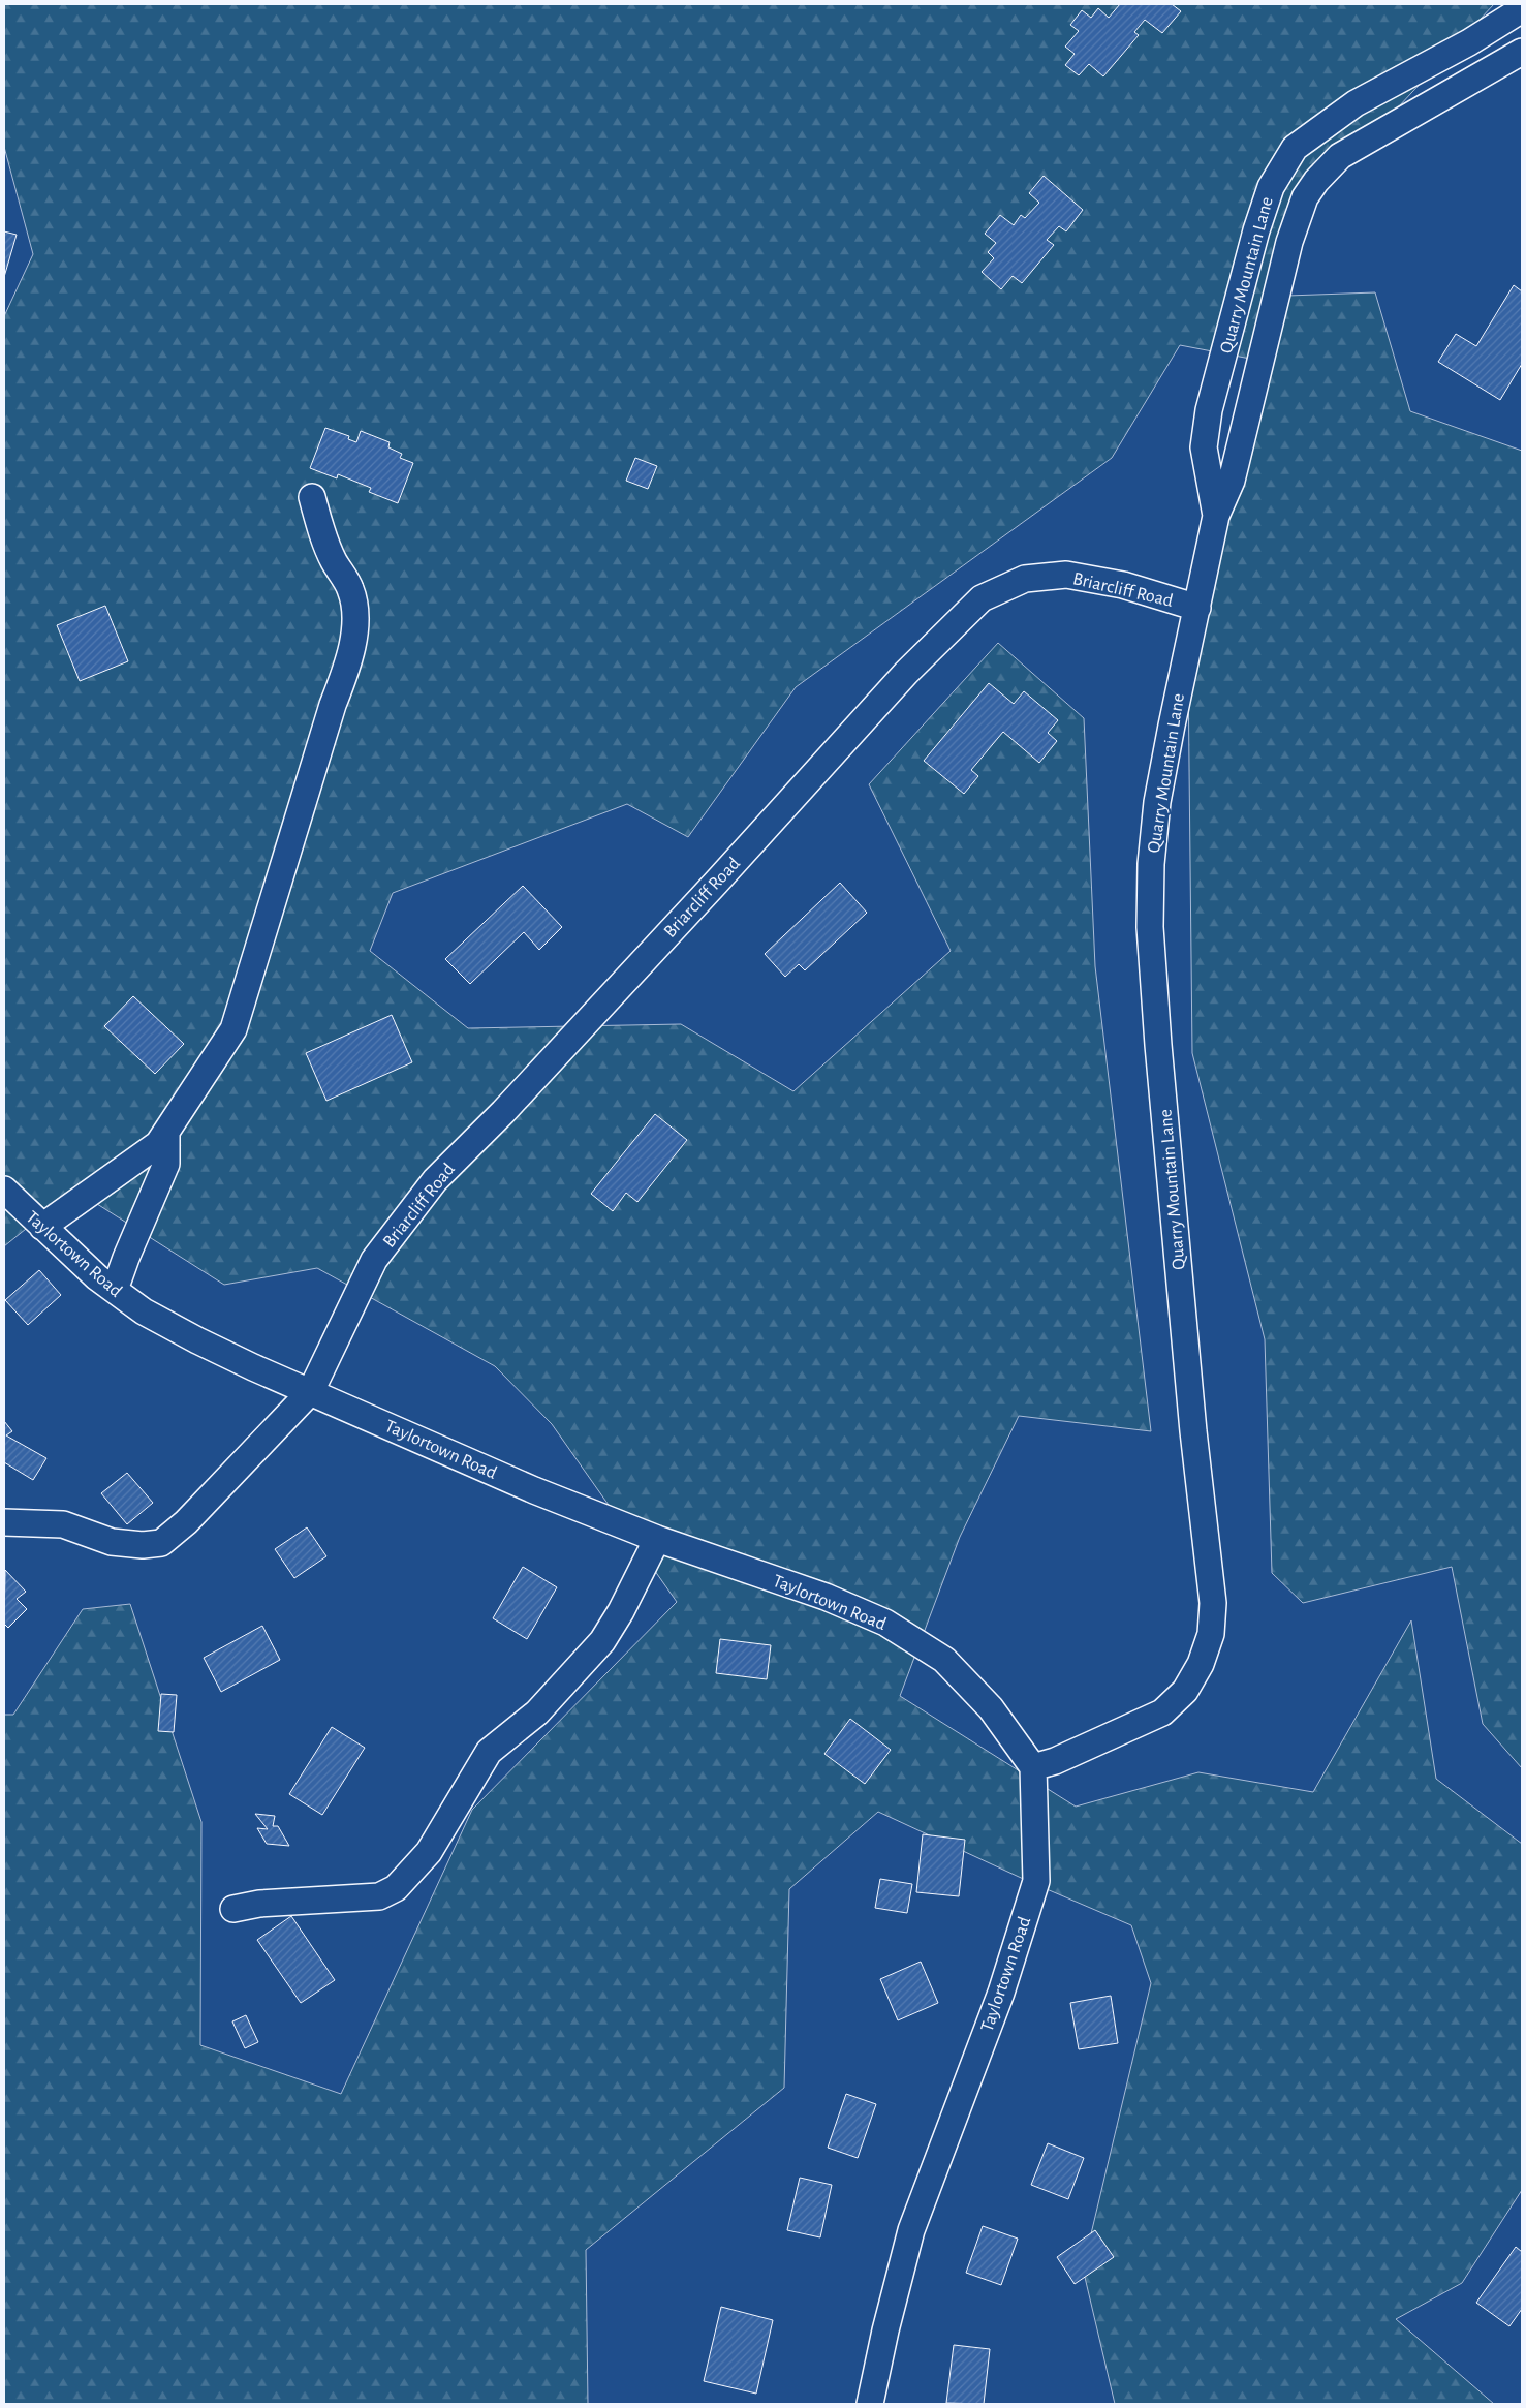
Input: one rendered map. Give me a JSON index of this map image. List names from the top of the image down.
{
  "streets": {
    "street": ["Quarry Mountain Lane", "Briarcliff Road", "Taylortown Road"]
  },
  "crossings": [
    ["Quarry Mountain Lane", "Briarcliff Road"],
    ["Quarry Mountain Lane", "Taylortown Road"],
    ["Briarcliff Road", "Taylortown Road"]
  ]
}
